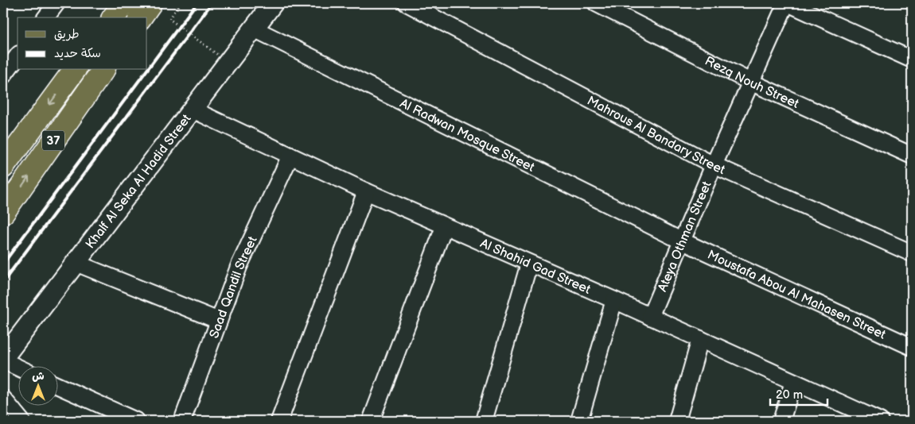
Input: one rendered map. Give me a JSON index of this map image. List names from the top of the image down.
{
  "streets": {
    "main road": ["37"],
    "street": [
      "Rezq Nouh Street",
      "Al Radwan Mosque Street",
      "Mahrous Al Bandary Street",
      "Khalf Al Seka Al Hadid Street",
      "Ateya Othman Street",
      "Al Shahid Gad Street",
      "Saad Qandil Street",
      "Moustafa Abou Al Mahasen Street"
    ]
  },
  "crossings": [
    ["Rezq Nouh Street", "Ateya Othman Street"],
    ["Al Radwan Mosque Street", "Khalf Al Seka Al Hadid Street"],
    ["Al Radwan Mosque Street", "Ateya Othman Street"],
    ["Al Radwan Mosque Street", "Moustafa Abou Al Mahasen Street"],
    ["Mahrous Al Bandary Street", "Ateya Othman Street"],
    ["Khalf Al Seka Al Hadid Street", "Al Shahid Gad Street"],
    ["Ateya Othman Street", "Al Shahid Gad Street"],
    ["Ateya Othman Street", "Moustafa Abou Al Mahasen Street"],
    ["Al Shahid Gad Street", "Saad Qandil Street"]
  ],
  "legend": ["طريق", "سكة حديد"],
  "scale_bar": "20 m",
  "north": "top"
}
